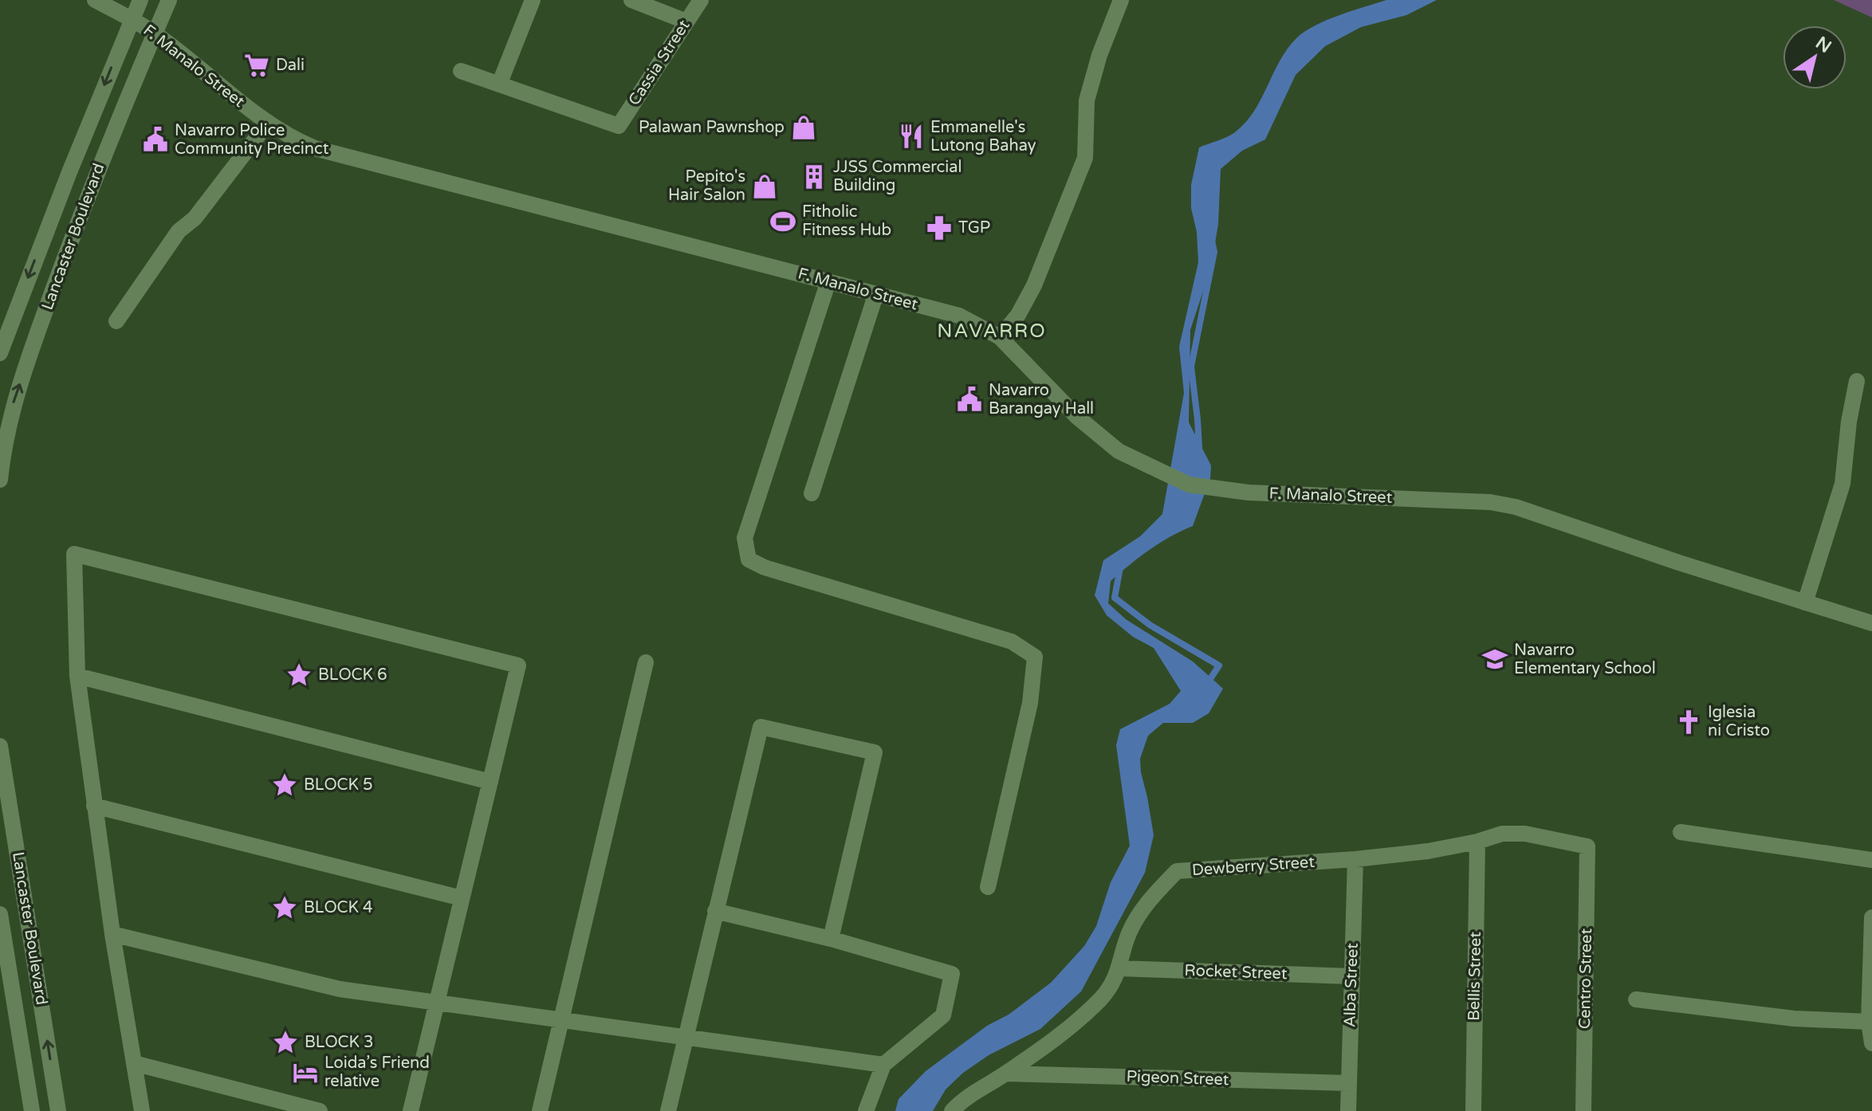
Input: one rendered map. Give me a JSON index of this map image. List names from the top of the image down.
{
  "streets": {
    "street": [
      "Cassia Street",
      "F. Manalo Street",
      "Lancaster Boulevard",
      "Dewberry Street",
      "Rocket Street",
      "Bellis Street",
      "Centro Street",
      "Alba Street",
      "Pigeon Street"
    ]
  },
  "crossings": [
    ["F. Manalo Street", "Lancaster Boulevard"],
    ["Dewberry Street", "Rocket Street"],
    ["Dewberry Street", "Bellis Street"],
    ["Dewberry Street", "Centro Street"],
    ["Dewberry Street", "Alba Street"],
    ["Dewberry Street", "Pigeon Street"],
    ["Rocket Street", "Alba Street"],
    ["Alba Street", "Pigeon Street"]
  ],
  "districts": ["NAVARRO"],
  "places": {
    "supermarket": ["Dali"],
    "shop": ["Palawan Pawnshop", "Pepito's Hair Salon"],
    "restaurant": ["Emmanelle's Lutong Bahay"],
    "public building": ["Navarro Police Community Precinct", "Navarro Barangay Hall"],
    "building": ["JJSS Commercial Building"],
    "sports": ["Fitholic Fitness Hub"],
    "pharmacy": ["TGP"],
    "school or university": ["Navarro Elementary School"],
    "place": [
      "BLOCK 6",
      "BLOCK 5",
      "BLOCK 4",
      "BLOCK 3"
    ],
    "church": ["Iglesia ni Cristo"],
    "hotel": ["Loida’s Friend relative"]
  },
  "north": "top right"
}
